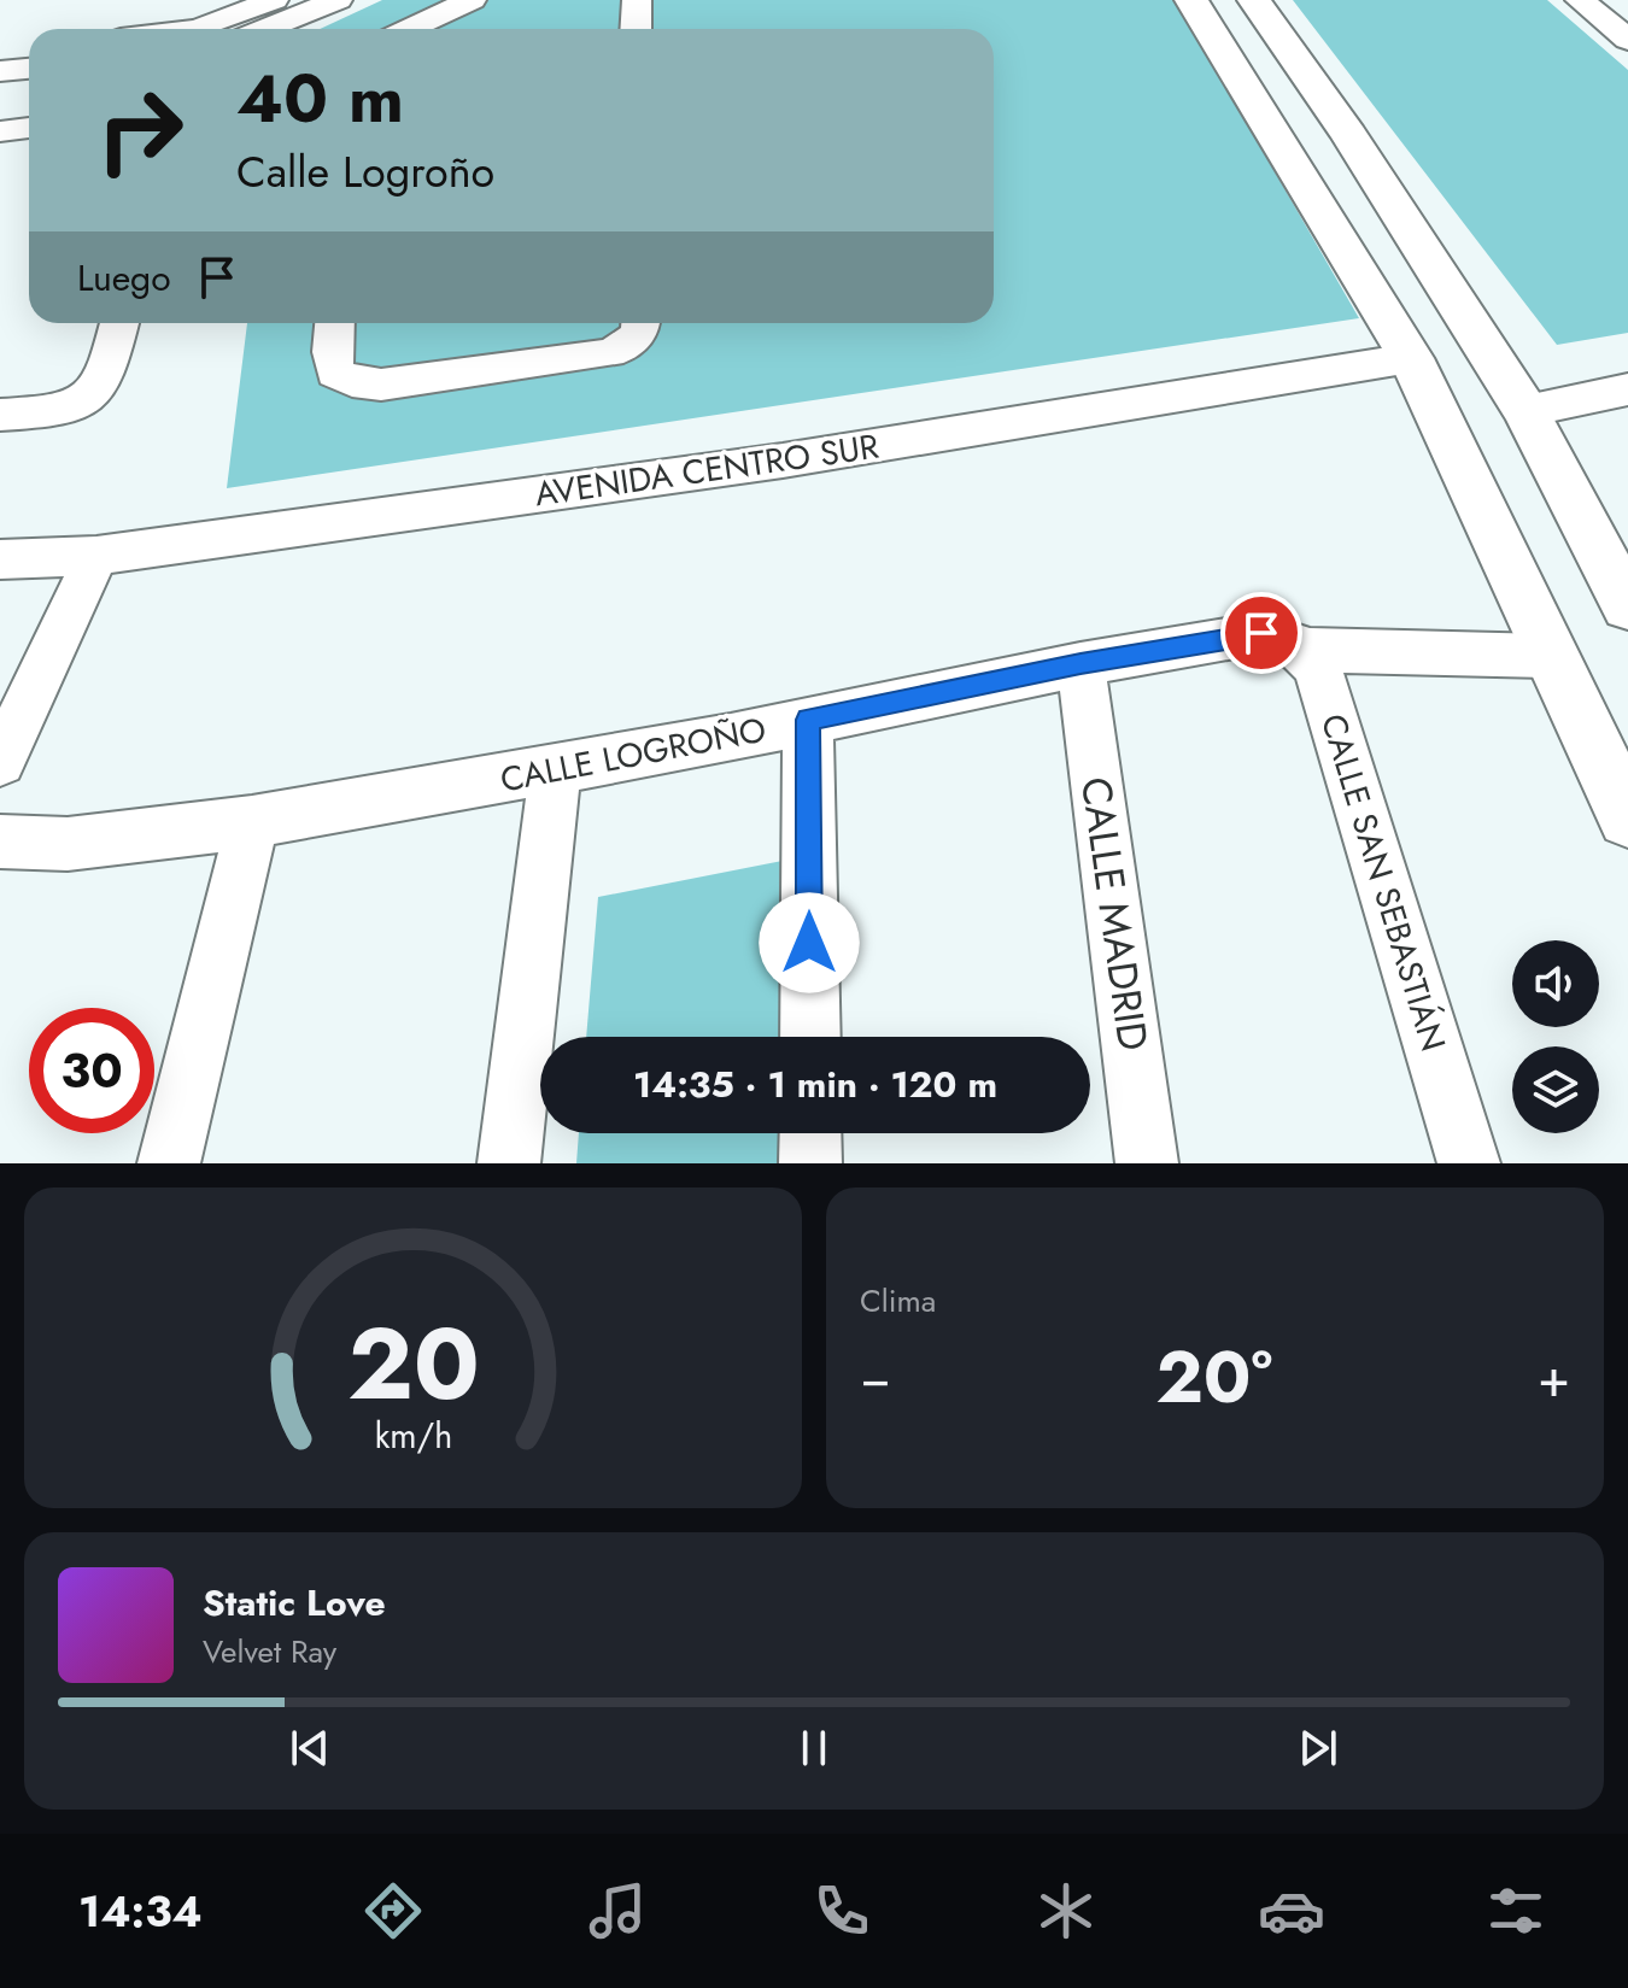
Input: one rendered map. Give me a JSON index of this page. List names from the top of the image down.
{
  "streets": {
    "street": [
      "AVENIDA CENTRO SUR",
      "CALLE LOGROÑO",
      "CALLE SAN SEBASTIÁN",
      "CALLE MADRID"
    ]
  },
  "crossings": [
    ["CALLE LOGROÑO", "CALLE SAN SEBASTIÁN"],
    ["CALLE LOGROÑO", "CALLE MADRID"]
  ],
  "page": {
    "turn": ["40 m", "Calle Logroño"],
    "then": "Luego",
    "limit": "30",
    "trip": "14:35 · 1 min · 120 m",
    "tile": "Clima",
    "heat": ["−", "20°", "+"],
    "song": ["Static Love", "Velvet Ray"],
    "tabs": "14:34",
    "gauge": ["20", "km/h"]
  }
}
